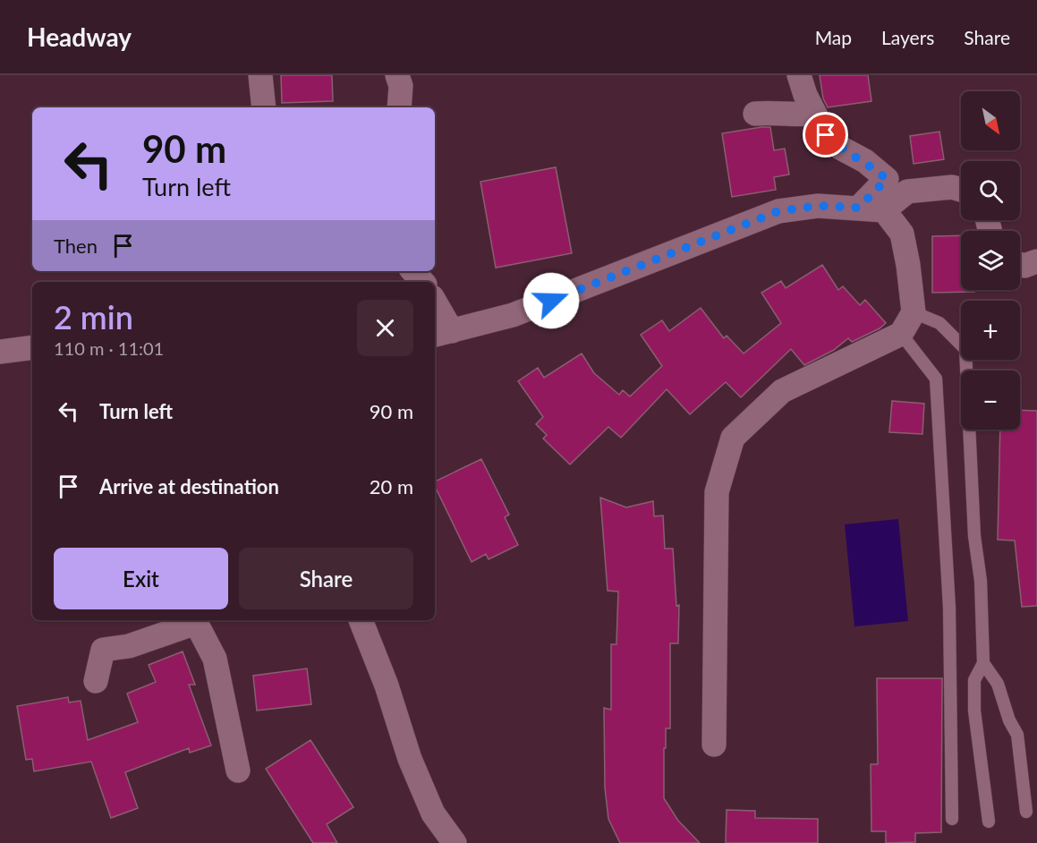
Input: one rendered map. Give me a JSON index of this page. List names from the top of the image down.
{
  "north": "bottom right",
  "page": {
    "header": "Headway",
    "nav": ["Map", "Layers", "Share"],
    "map_buttons": ["+", "−"],
    "turn": ["90 m", "Turn left"],
    "then": "Then",
    "heading": ["2 min", "110 m · 11:01"],
    "list": [
      {
        "name": "Turn left",
        "value": "90 m"
      },
      {
        "name": "Arrive at destination",
        "value": "20 m"
      }
    ],
    "buttons": ["Exit", "Share"]
  }
}
